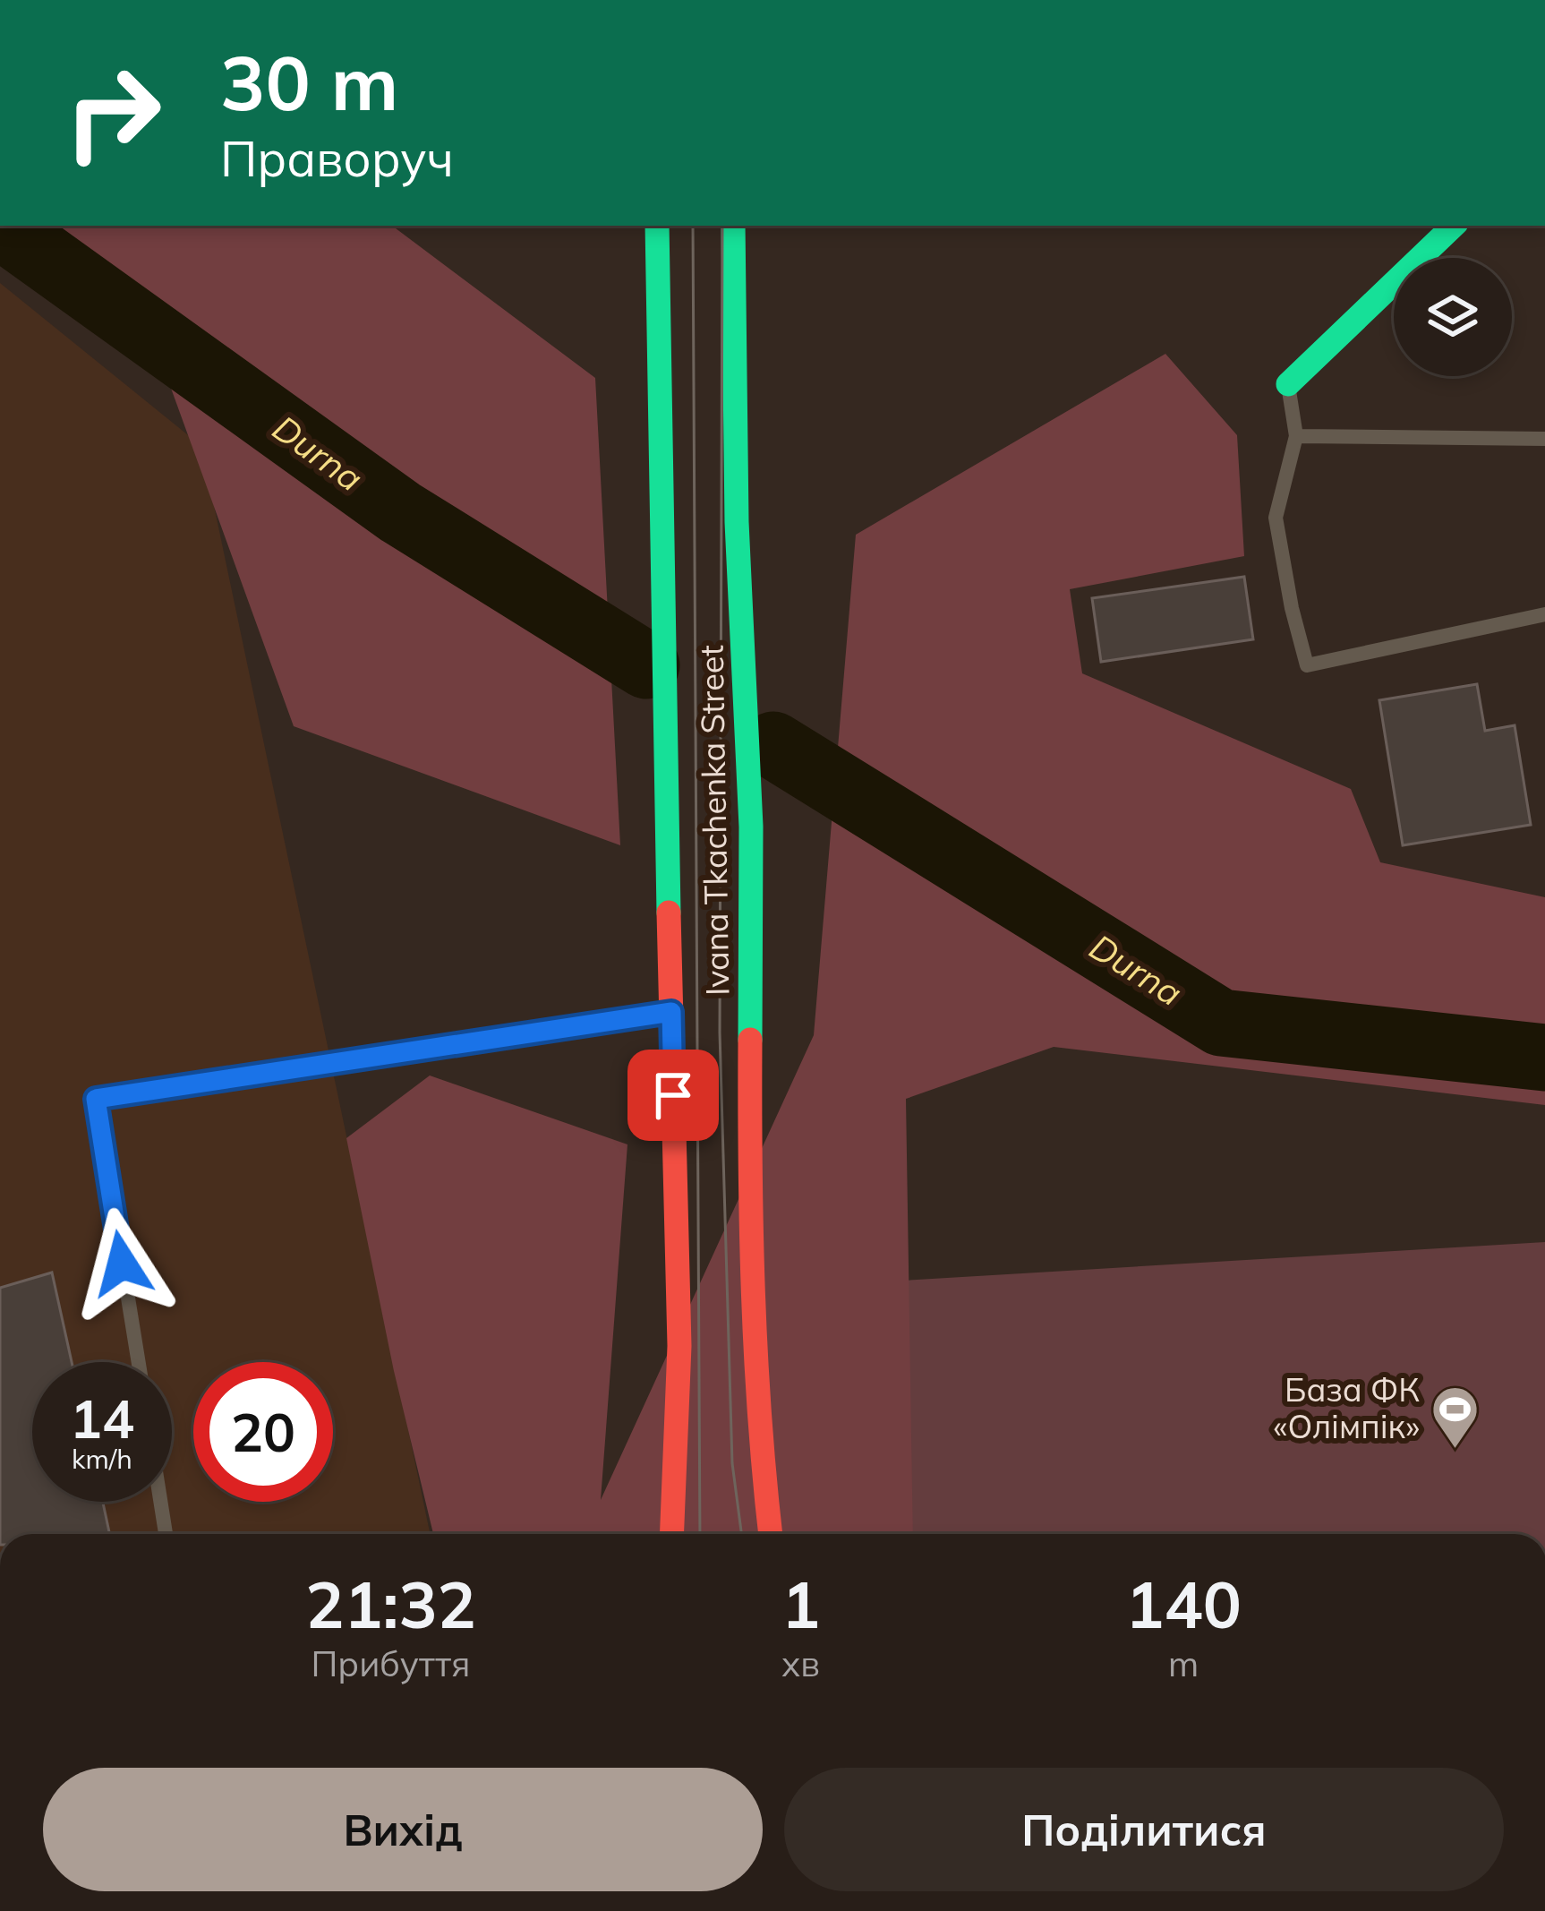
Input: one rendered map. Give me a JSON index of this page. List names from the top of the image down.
{
  "streets": {
    "main road": ["Ivana Tkachenka Street"]
  },
  "water": ["Durna"],
  "places": {
    "sports": ["База ФК «Олімпік»"]
  },
  "page": {
    "turn": ["30 m", "Праворуч"],
    "speed": "14 km/h",
    "limit": "20",
    "eta": [
      "21:32",
      "Прибуття",
      "1",
      "хв",
      "140",
      "m"
    ],
    "buttons": ["Вихід", "Поділитися"]
  }
}
